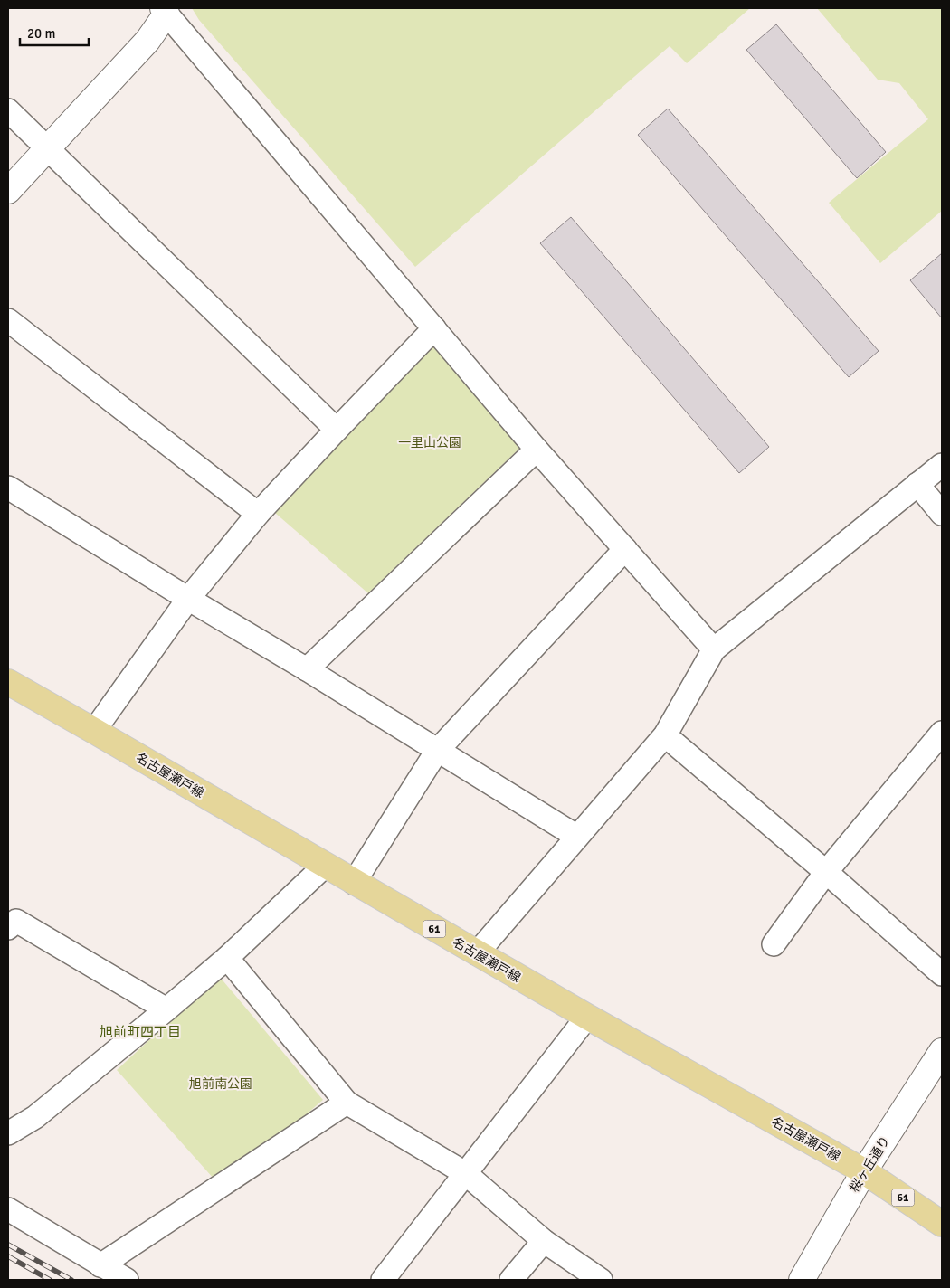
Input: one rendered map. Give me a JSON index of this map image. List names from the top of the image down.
{
  "streets": {
    "main road": ["名古屋瀬戸線", "61"],
    "street": ["桜ヶ丘通り"]
  },
  "crossings": [
    ["名古屋瀬戸線", "桜ヶ丘通り"]
  ],
  "districts": ["旭前町四丁目"],
  "parks": ["一里山公園", "旭前南公園"],
  "scale_bar": "20 m"
}
